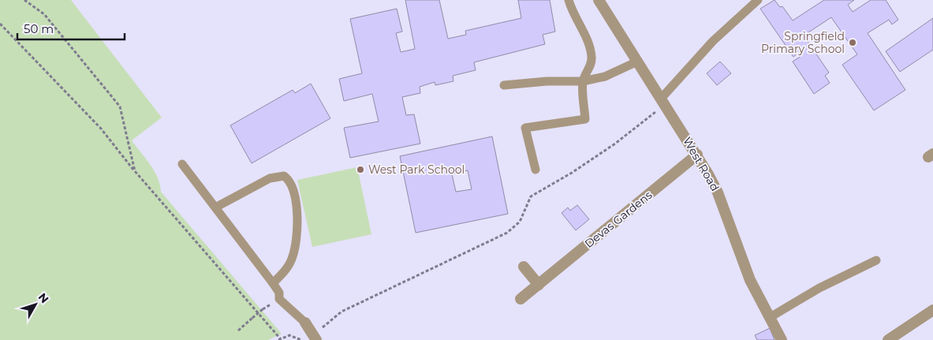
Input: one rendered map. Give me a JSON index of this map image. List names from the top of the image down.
{
  "streets": {
    "street": ["West Road", "Devas Gardens"]
  },
  "crossings": [
    ["West Road", "Devas Gardens"]
  ],
  "places": ["Springfield Primary School", "West Park School"],
  "scale_bar": "50 m",
  "north": "top right"
}
